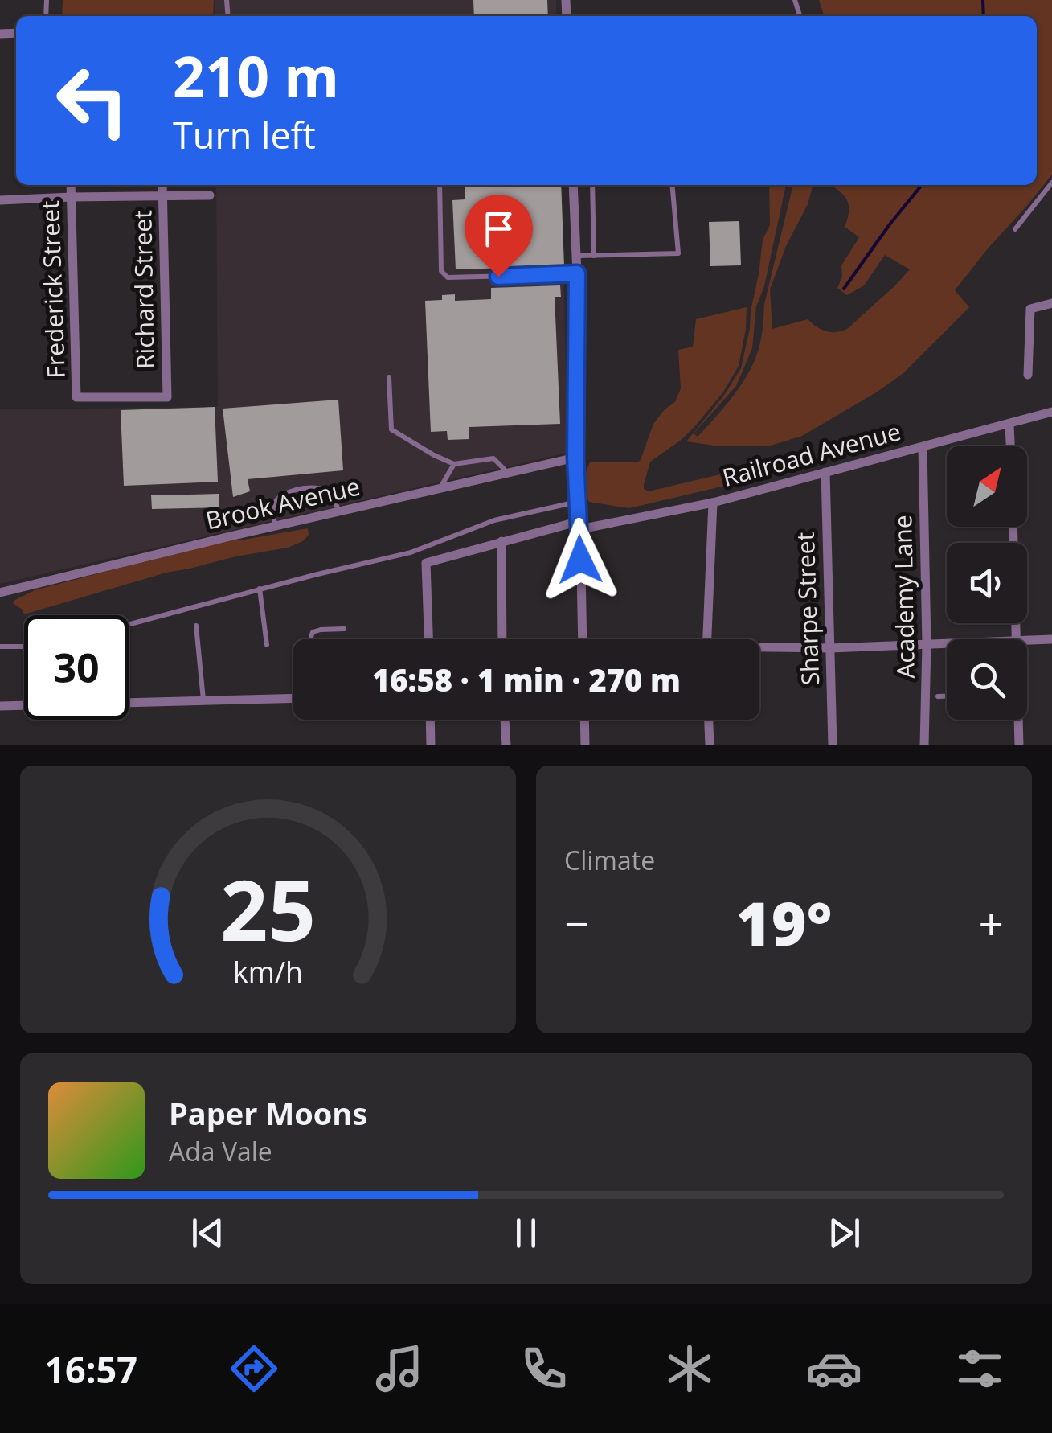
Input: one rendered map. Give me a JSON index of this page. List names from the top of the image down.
{
  "streets": {
    "street": [
      "Frederick Street",
      "Richard Street",
      "Railroad Avenue",
      "Brook Avenue",
      "Academy Lane",
      "Sharpe Street"
    ]
  },
  "crossings": [
    ["Frederick Street", "Richard Street"],
    ["Railroad Avenue", "Academy Lane"],
    ["Railroad Avenue", "Sharpe Street"]
  ],
  "north": "top right",
  "page": {
    "turn": ["210 m", "Turn left"],
    "limit": "30",
    "trip": "16:58 · 1 min · 270 m",
    "tile": "Climate",
    "heat": ["−", "19°", "+"],
    "song": ["Paper Moons", "Ada Vale"],
    "tabs": "16:57",
    "gauge": ["25", "km/h"]
  }
}
